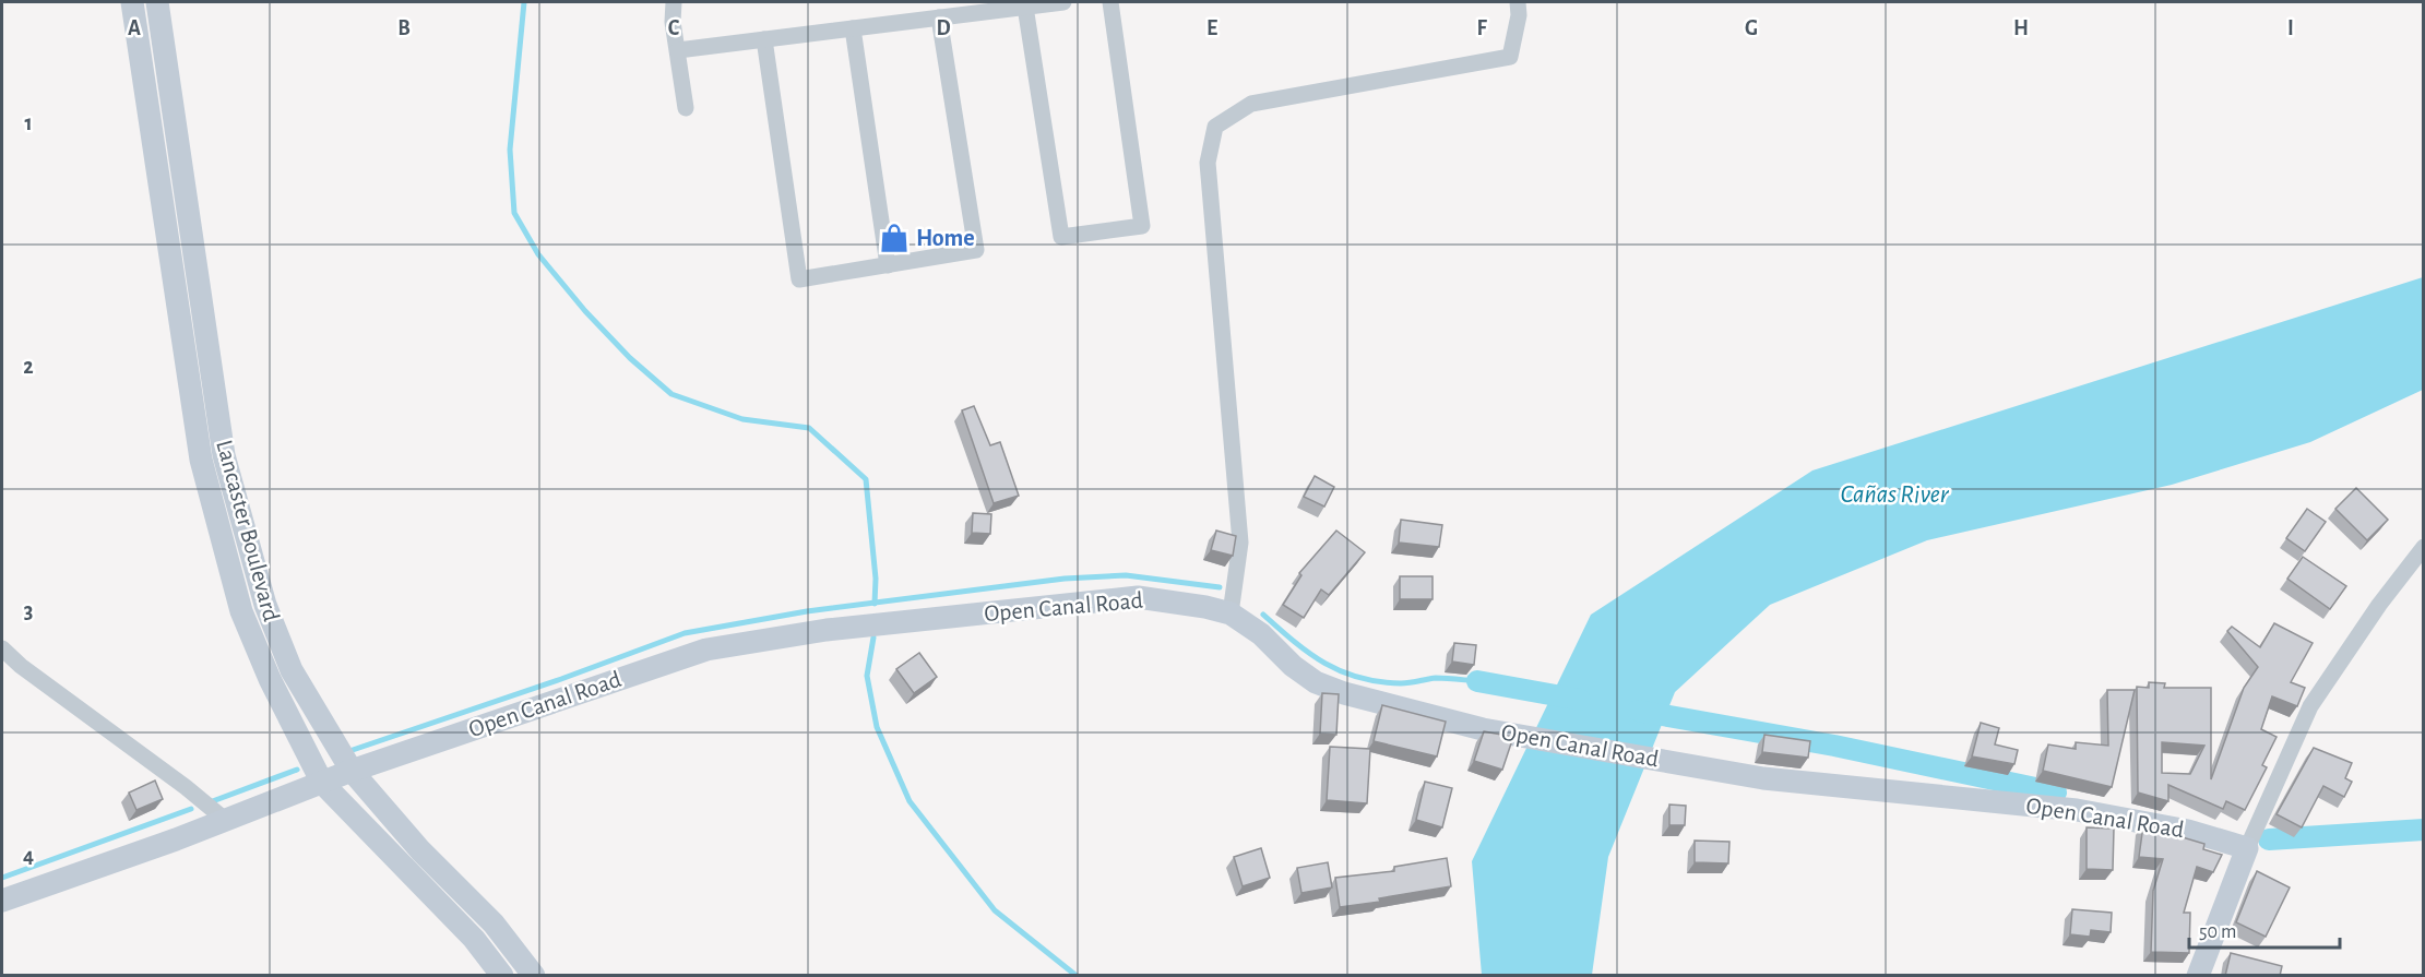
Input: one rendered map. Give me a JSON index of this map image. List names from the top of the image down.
{
  "streets": {
    "street": ["Lancaster Boulevard", "Open Canal Road"]
  },
  "crossings": [
    ["Lancaster Boulevard", "Open Canal Road"]
  ],
  "water": ["Cañas River"],
  "places": {
    "shop": ["Home"]
  },
  "scale_bar": "50 m",
  "grid": {
    "columns": [
      "A",
      "B",
      "C",
      "D",
      "E",
      "F",
      "G",
      "H",
      "I"
    ],
    "rows": [
      "1",
      "2",
      "3",
      "4"
    ]
  }
}
